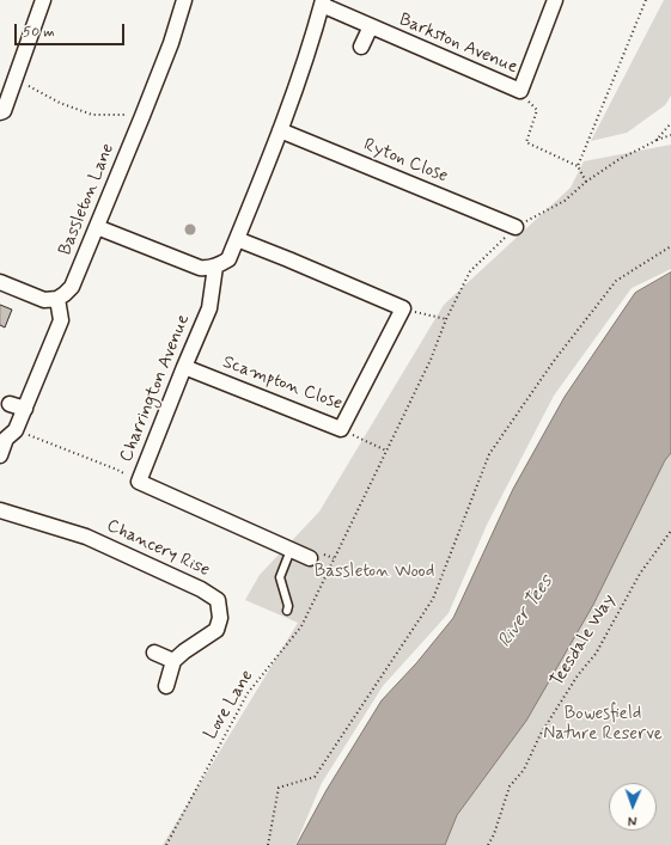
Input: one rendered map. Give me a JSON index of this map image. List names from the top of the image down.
{
  "streets": {
    "street": [
      "Barkston Avenue",
      "Ryton Close",
      "Bassleton Lane",
      "Scampton Close",
      "Charrington Avenue",
      "Chancery Rise"
    ],
    "path": ["Teesdale Way", "Love Lane"]
  },
  "crossings": [
    ["Ryton Close", "Love Lane"],
    ["Scampton Close", "Charrington Avenue"]
  ],
  "water": ["River Tees"],
  "parks": ["Bassleton Wood", "Bowesfield Nature Reserve"],
  "scale_bar": "50 m",
  "north": "bottom"
}
